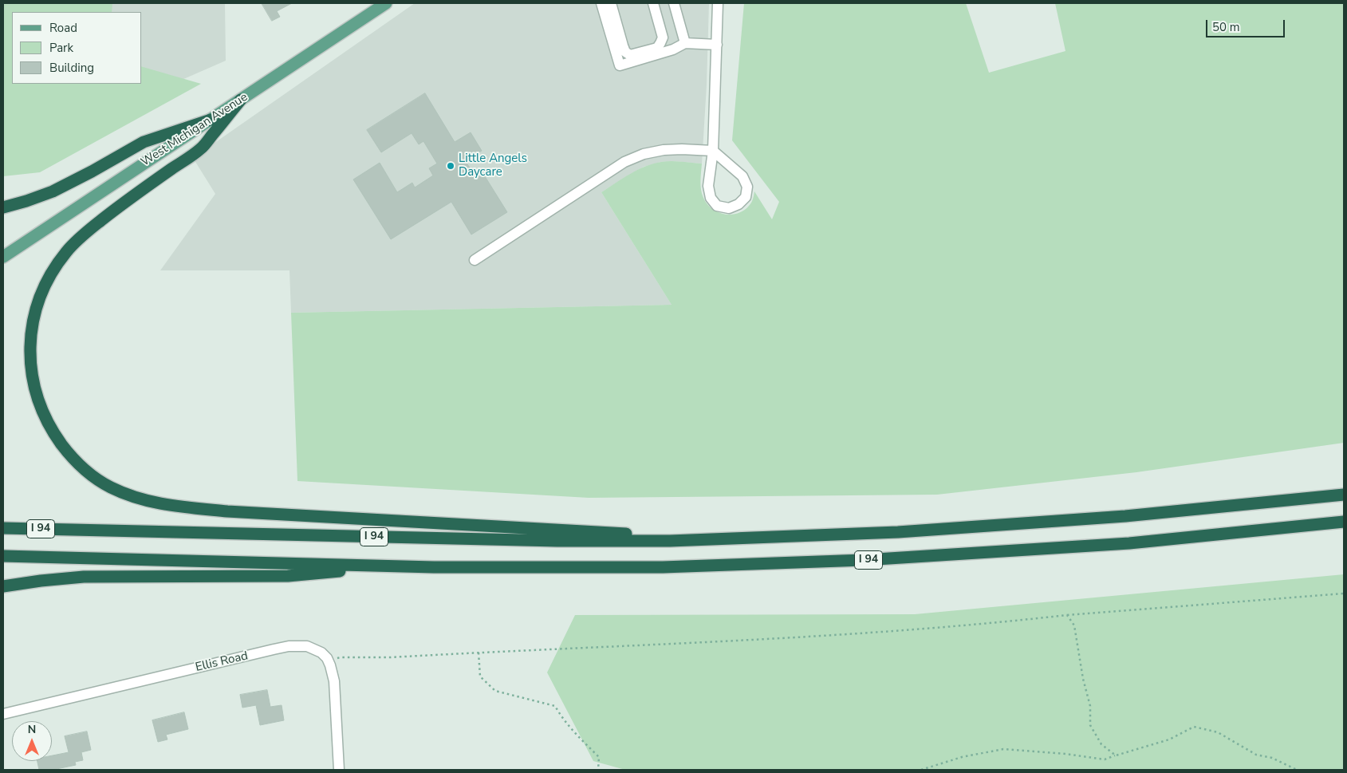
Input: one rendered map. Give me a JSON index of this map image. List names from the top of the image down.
{
  "streets": {
    "highway": ["I 94"],
    "main road": ["West Michigan Avenue"],
    "street": ["Ellis Road"]
  },
  "places": ["Little Angels Daycare"],
  "legend": ["Road", "Park", "Building"],
  "scale_bar": "50 m",
  "north": "top"
}
